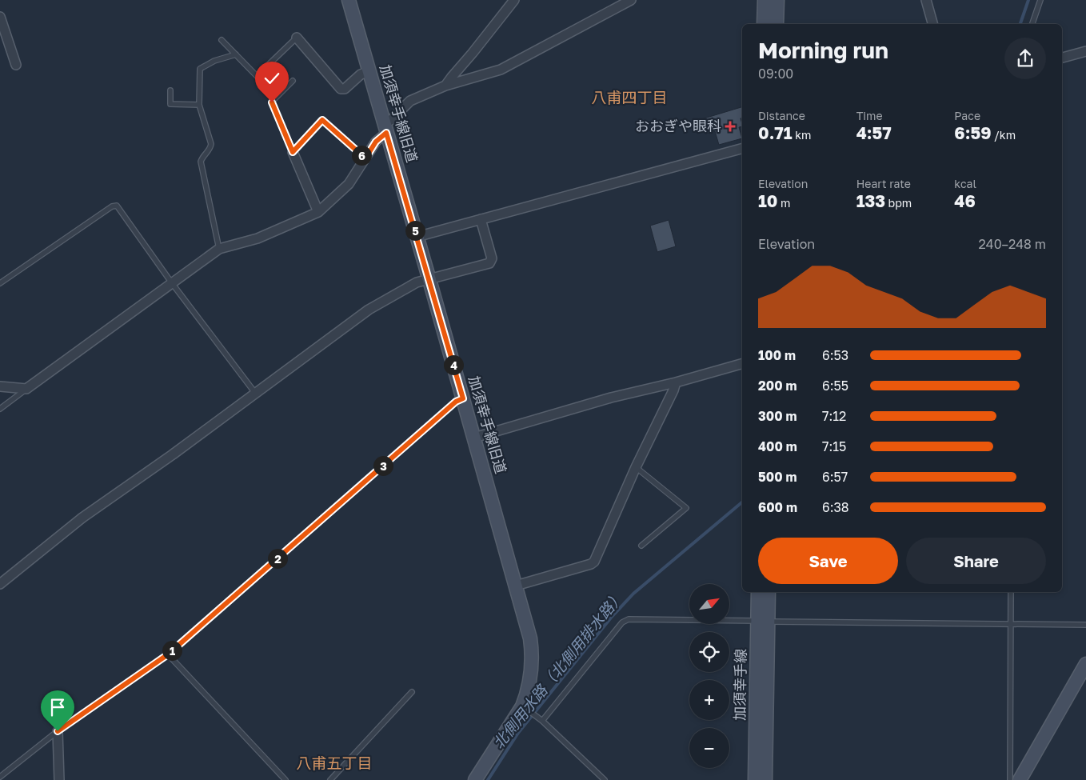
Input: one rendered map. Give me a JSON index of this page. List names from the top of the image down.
{
  "streets": {
    "street": ["加須幸手線旧道", "加須幸手線"]
  },
  "districts": ["八甫四丁目", "八甫五丁目"],
  "water": ["北側用水路（北側用排水路）"],
  "places": {
    "health": ["おおぎや眼科"]
  },
  "north": "top right",
  "page": {
    "heading": ["Morning run", "09:00"],
    "stats": [
      ["Distance", "0.71 km"],
      ["Time", "4:57"],
      ["Pace", "6:59 /km"],
      ["Elevation", "10 m"],
      ["Heart rate", "133 bpm"],
      ["kcal", "46"]
    ],
    "pins": [
      "6",
      "5",
      "4",
      "3",
      "2",
      "1"
    ],
    "chart": ["Elevation", "240–248 m"],
    "list": [
      {
        "name": "100 m",
        "note": "6:53"
      },
      {
        "name": "200 m",
        "note": "6:55"
      },
      {
        "name": "300 m",
        "note": "7:12"
      },
      {
        "name": "400 m",
        "note": "7:15"
      },
      {
        "name": "500 m",
        "note": "6:57"
      },
      {
        "name": "600 m",
        "note": "6:38"
      }
    ],
    "buttons": ["Save", "Share"],
    "map_buttons": ["+", "−"]
  }
}
